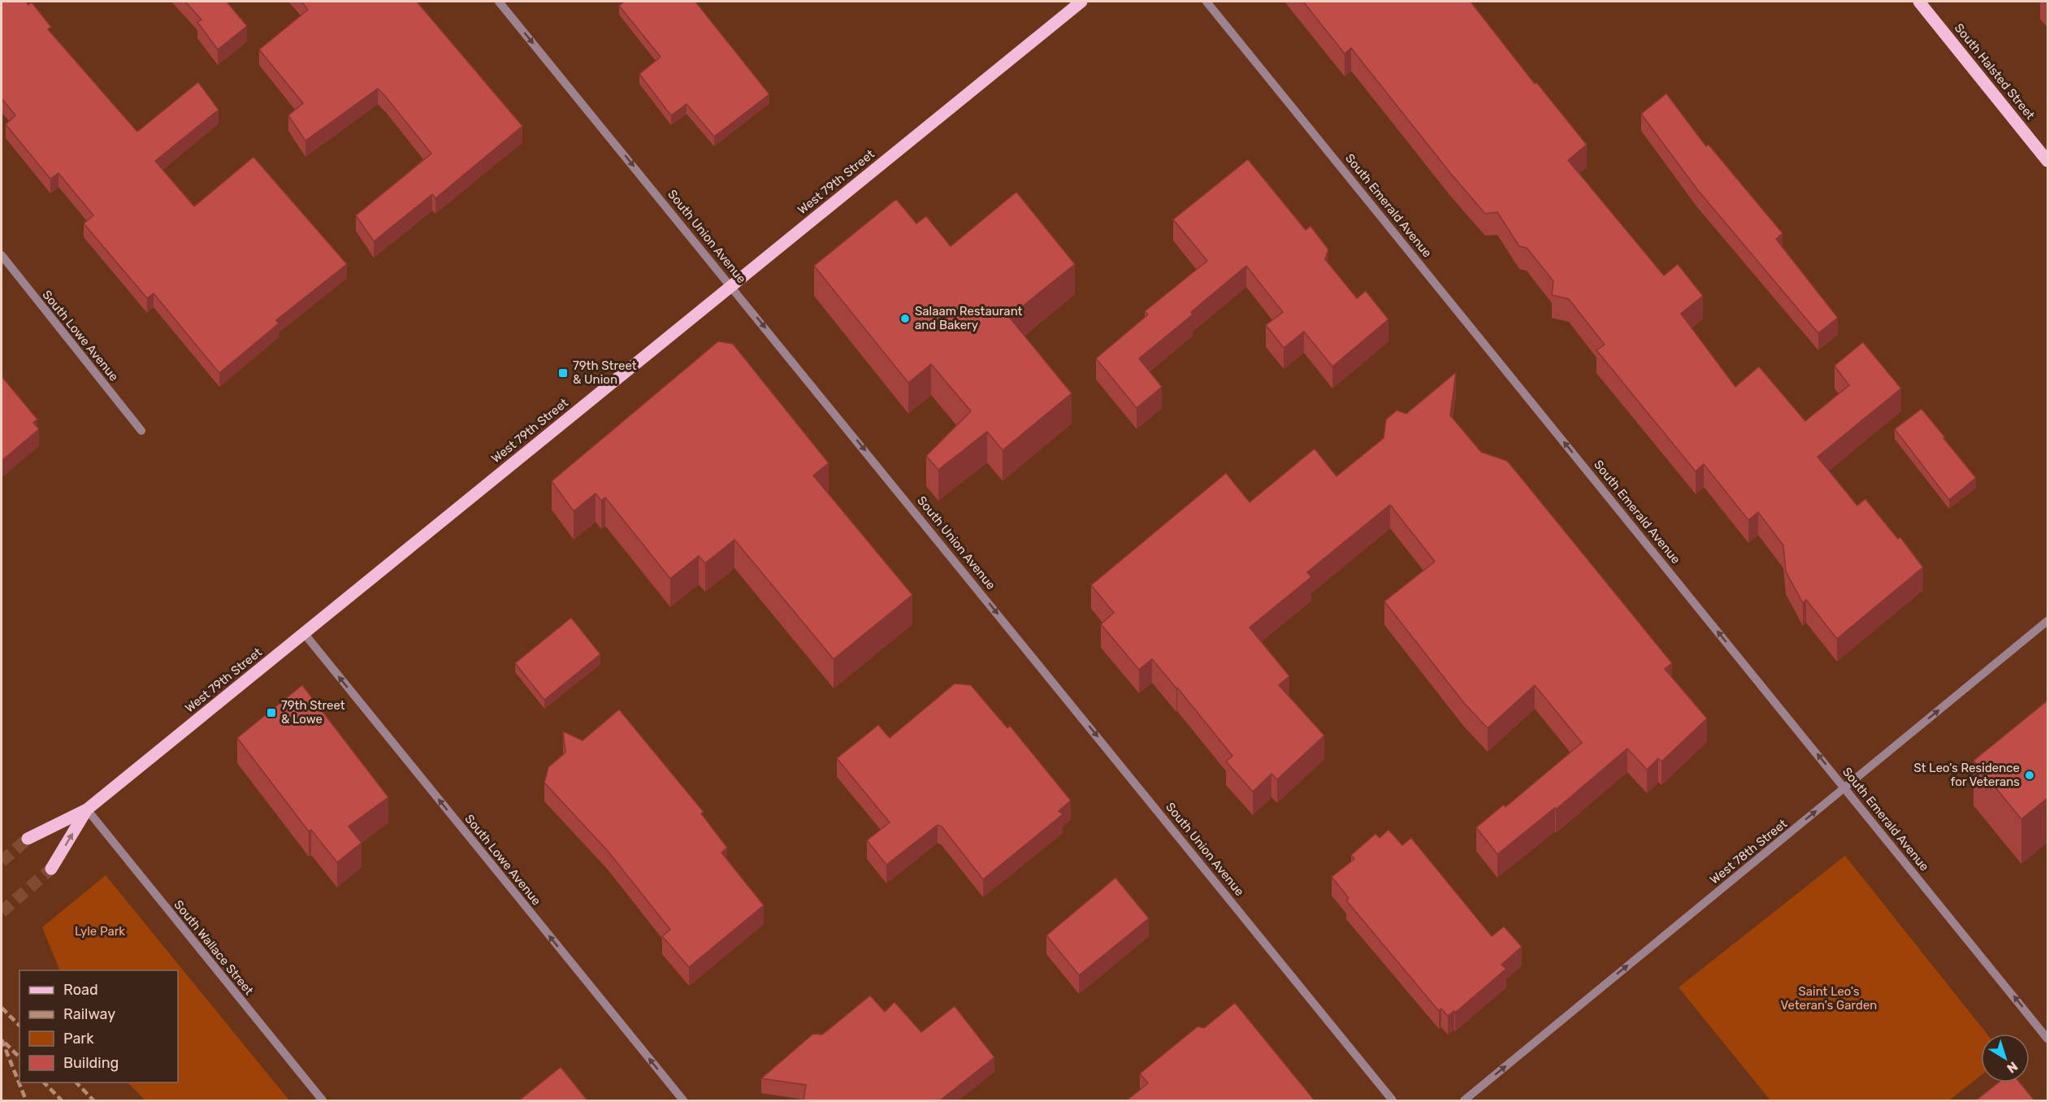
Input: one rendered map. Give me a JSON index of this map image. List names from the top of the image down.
{
  "streets": {
    "main road": ["South Halsted Street", "West 79th Street"],
    "street": [
      "South Emerald Avenue",
      "South Union Avenue",
      "South Lowe Avenue",
      "West 78th Street",
      "South Wallace Street"
    ]
  },
  "crossings": [
    ["West 79th Street", "South Union Avenue"],
    ["West 79th Street", "South Lowe Avenue"],
    ["West 79th Street", "South Wallace Street"],
    ["South Emerald Avenue", "West 78th Street"]
  ],
  "one_way": [
    "South Emerald Avenue",
    "South Union Avenue",
    "South Lowe Avenue",
    "West 78th Street"
  ],
  "parks": ["Lyle Park", "Saint Leo's Veteran's Garden"],
  "places": {
    "other": ["Salaam Restaurant and Bakery", "St Leo's Residence for Veterans"],
    "transit": ["79th Street & Union", "79th Street & Lowe"]
  },
  "legend": [
    "Road",
    "Railway",
    "Park",
    "Building"
  ],
  "north": "bottom right"
}
